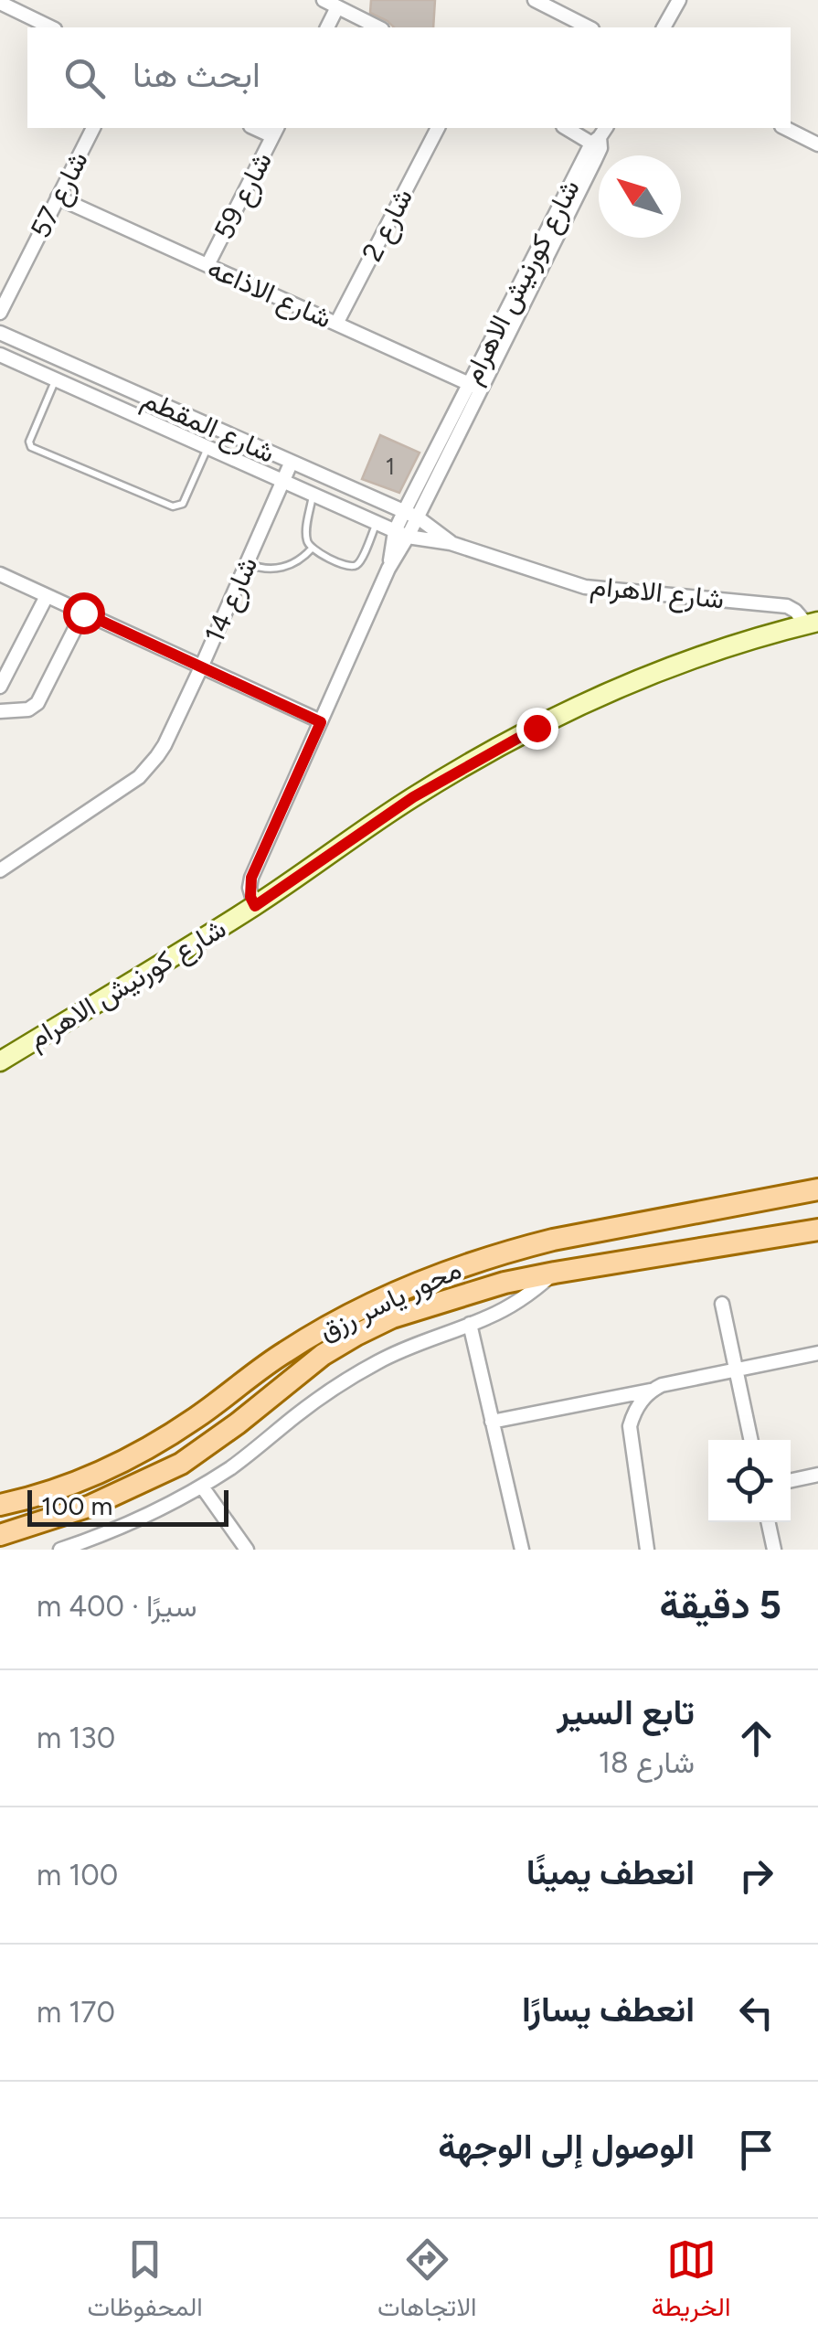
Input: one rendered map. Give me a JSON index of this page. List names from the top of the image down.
{
  "streets": {
    "main road": ["محور ياسر رزق"],
    "street": [
      "شارع 57",
      "شارع 59",
      "شارع 2",
      "شارع كورنيش الاهرام",
      "شارع الاذاعه",
      "شارع المقطم",
      "شارع الاهرام",
      "شارع 14"
    ]
  },
  "crossings": [
    ["شارع 57", "شارع الاذاعه"],
    ["شارع 59", "شارع الاذاعه"],
    ["شارع 2", "شارع الاذاعه"],
    ["شارع كورنيش الاهرام", "شارع الاذاعه"],
    ["شارع كورنيش الاهرام", "شارع المقطم"],
    ["شارع كورنيش الاهرام", "شارع الاهرام"],
    ["شارع المقطم", "شارع الاهرام"],
    ["شارع المقطم", "شارع 14"]
  ],
  "house_numbers": ["1"],
  "scale_bar": "100 m",
  "north": "top left",
  "page": {
    "search": "ابحث هنا",
    "scale": "100 m",
    "heading": ["5 دقيقة", "سيرًا · 400 m"],
    "list": [
      ["تابع السير", "شارع 18", "130 m"],
      ["انعطف يمينًا", "100 m"],
      ["انعطف يسارًا", "170 m"],
      "الوصول إلى الوجهة"
    ],
    "nav": ["الخريطة", "الاتجاهات", "المحفوظات"]
  }
}
